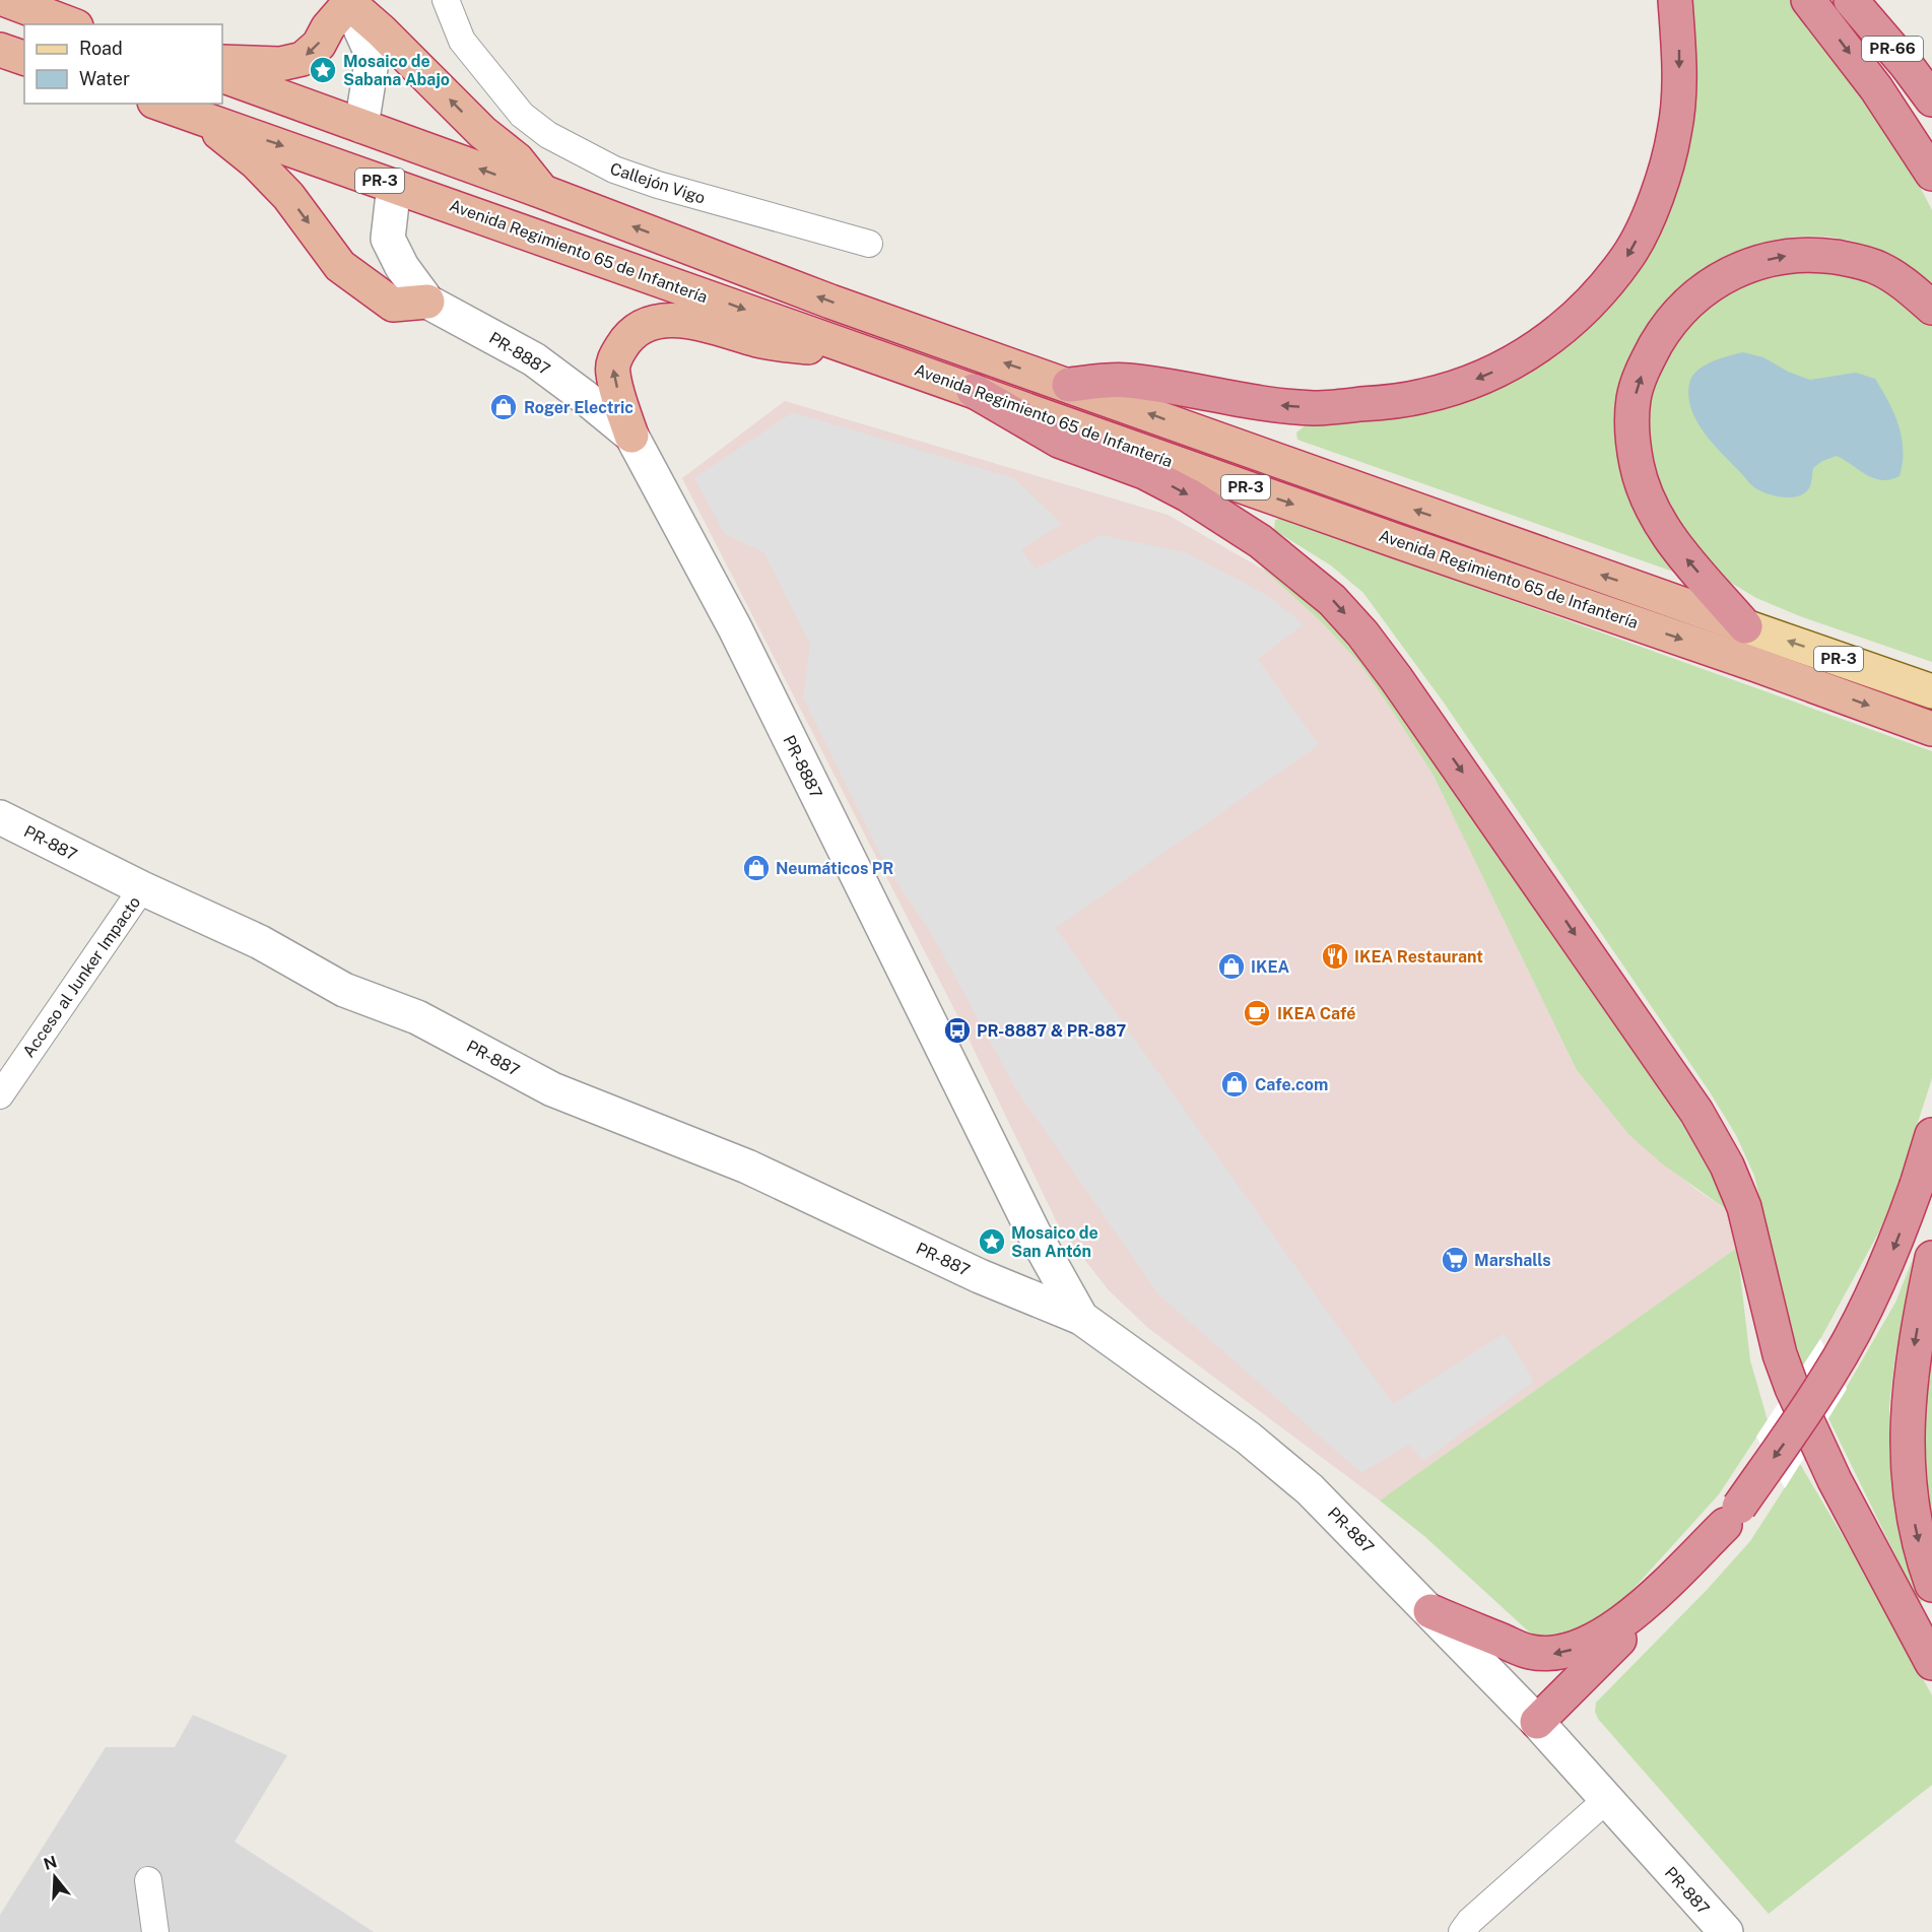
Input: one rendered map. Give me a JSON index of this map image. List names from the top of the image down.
{
  "streets": {
    "highway": ["PR-66", "PR-3", "Avenida Regimiento 65 de Infantería"],
    "street": [
      "Callejón Vigo",
      "PR-8887",
      "PR-887",
      "Acceso al Junker Impacto"
    ]
  },
  "crossings": [
    ["PR-8887", "PR-887"],
    ["PR-887", "Acceso al Junker Impacto"]
  ],
  "places": {
    "place": ["Mosaico de Sabana Abajo", "Mosaico de San Antón"],
    "shop": [
      "Roger Electric",
      "Neumáticos PR",
      "IKEA",
      "Cafe.com"
    ],
    "restaurant": ["IKEA Restaurant"],
    "cafe": ["IKEA Café"],
    "bus stop": ["PR-8887 & PR-887"],
    "supermarket": ["Marshalls"]
  },
  "legend": ["Road", "Water"],
  "north": "top"
}
